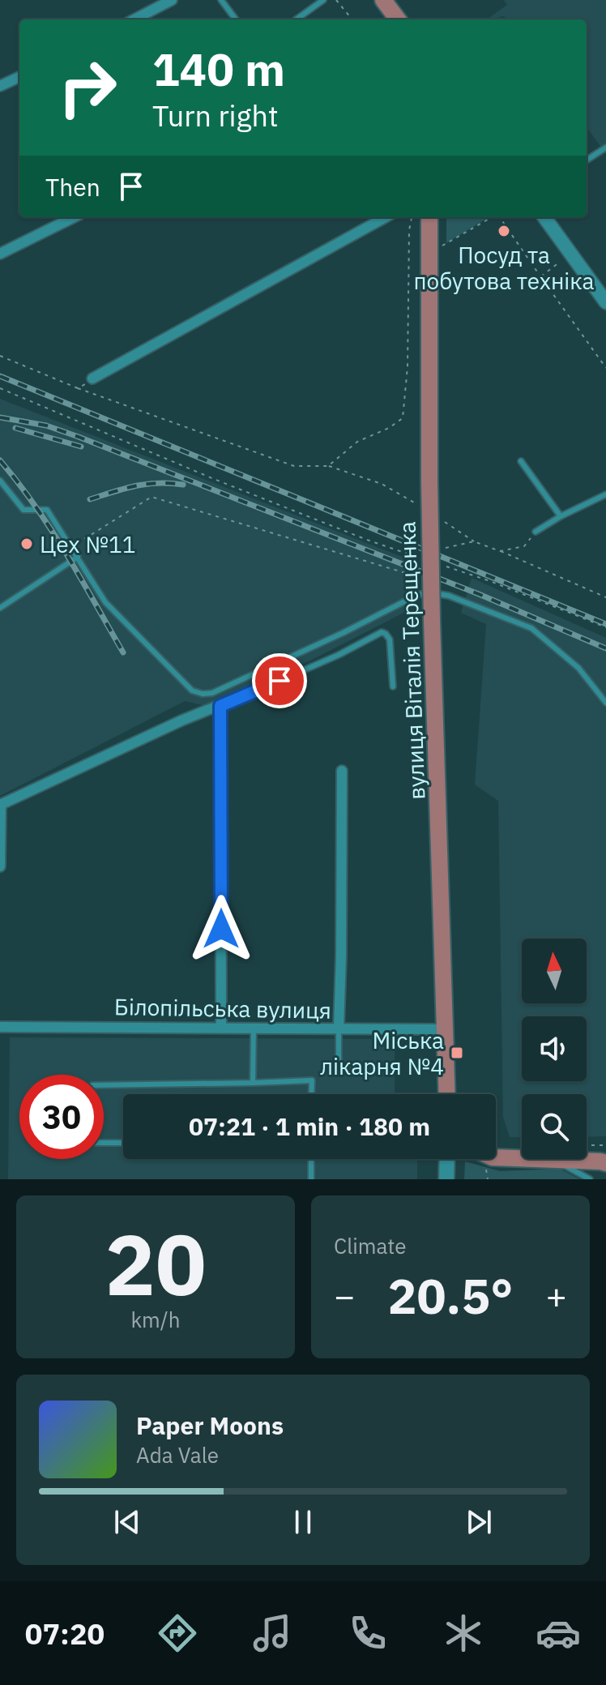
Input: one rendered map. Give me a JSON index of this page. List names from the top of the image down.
{
  "streets": {
    "main road": ["вулиця Віталія Терещенка"],
    "street": ["Білопільська вулиця"]
  },
  "crossings": [
    ["вулиця Віталія Терещенка", "Білопільська вулиця"]
  ],
  "places": {
    "other": ["Посуд та побутова техніка", "Цех №11"],
    "transit": ["Міська лікарня №4"]
  },
  "north": "top",
  "page": {
    "turn": ["140 m", "Turn right"],
    "then": "Then",
    "limit": "30",
    "trip": "07:21 · 1 min · 180 m",
    "tile": [
      ["20", "km/h"],
      "Climate"
    ],
    "heat": ["−", "20.5°", "+"],
    "song": ["Paper Moons", "Ada Vale"],
    "tabs": "07:20"
  }
}
